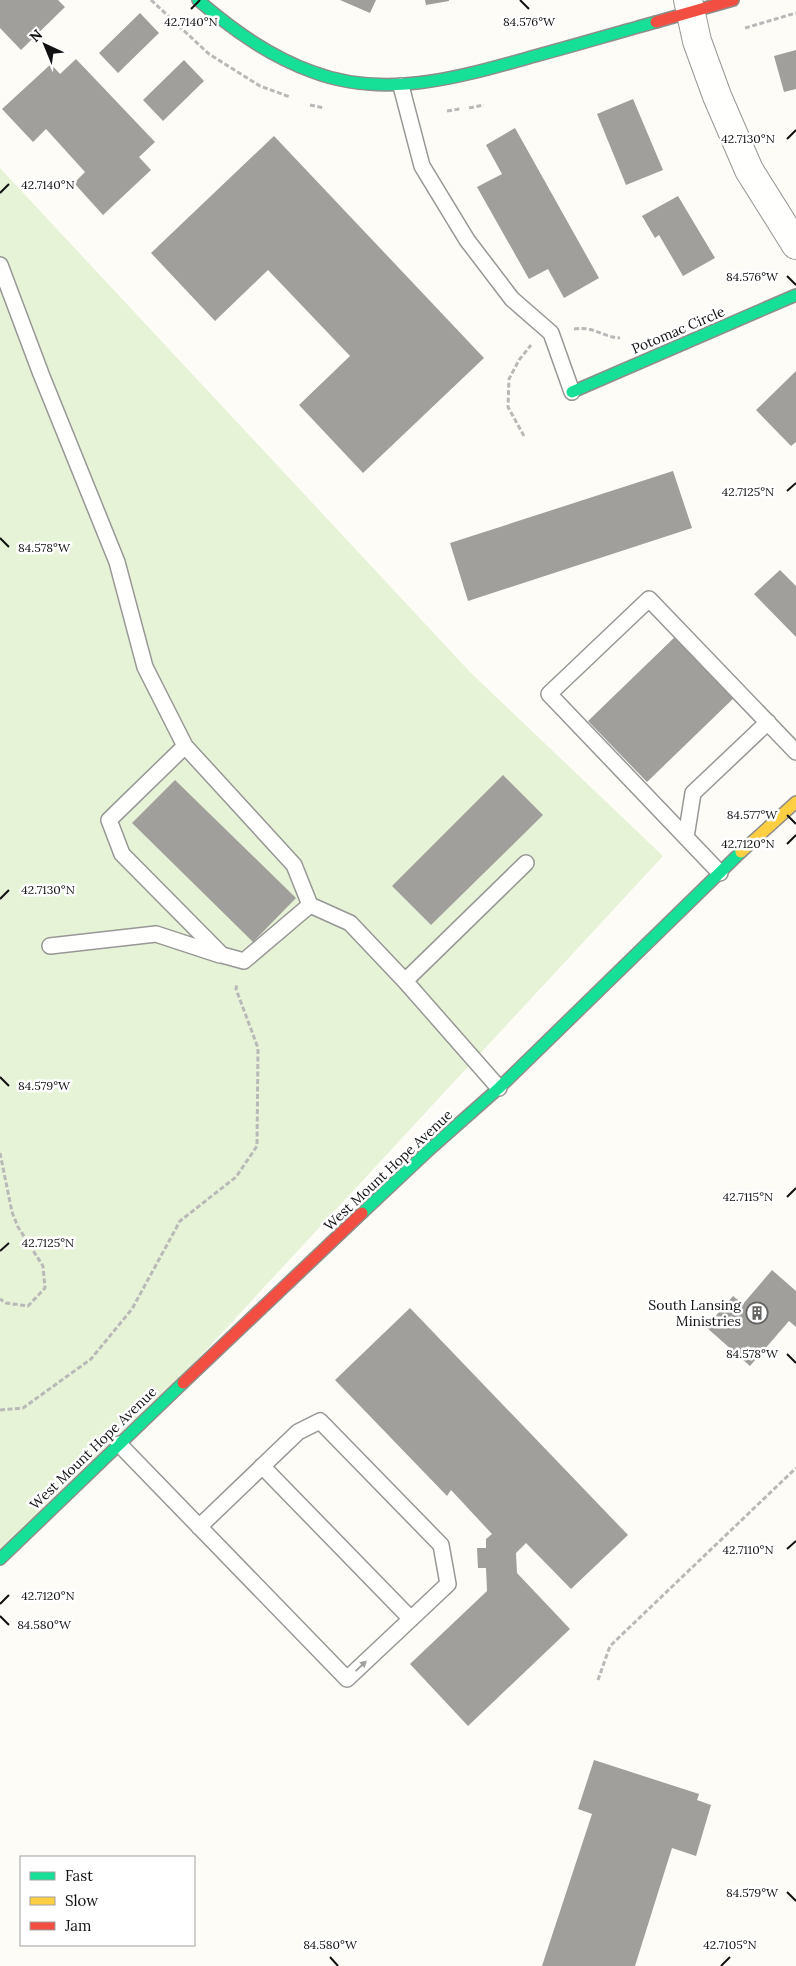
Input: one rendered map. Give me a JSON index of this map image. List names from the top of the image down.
{
  "streets": {
    "street": ["Potomac Circle", "West Mount Hope Avenue"]
  },
  "places": {
    "building": ["South Lansing Ministries"]
  },
  "legend": ["Fast", "Slow", "Jam"],
  "north": "top left",
  "coordinates": [
    "42.7140°N",
    "84.576°W",
    "42.7130°N",
    "42.7125°N",
    "84.578°W",
    "84.577°W",
    "42.7120°N",
    "84.579°W",
    "42.7115°N",
    "42.7110°N",
    "84.580°W",
    "42.7105°N"
  ]
}
